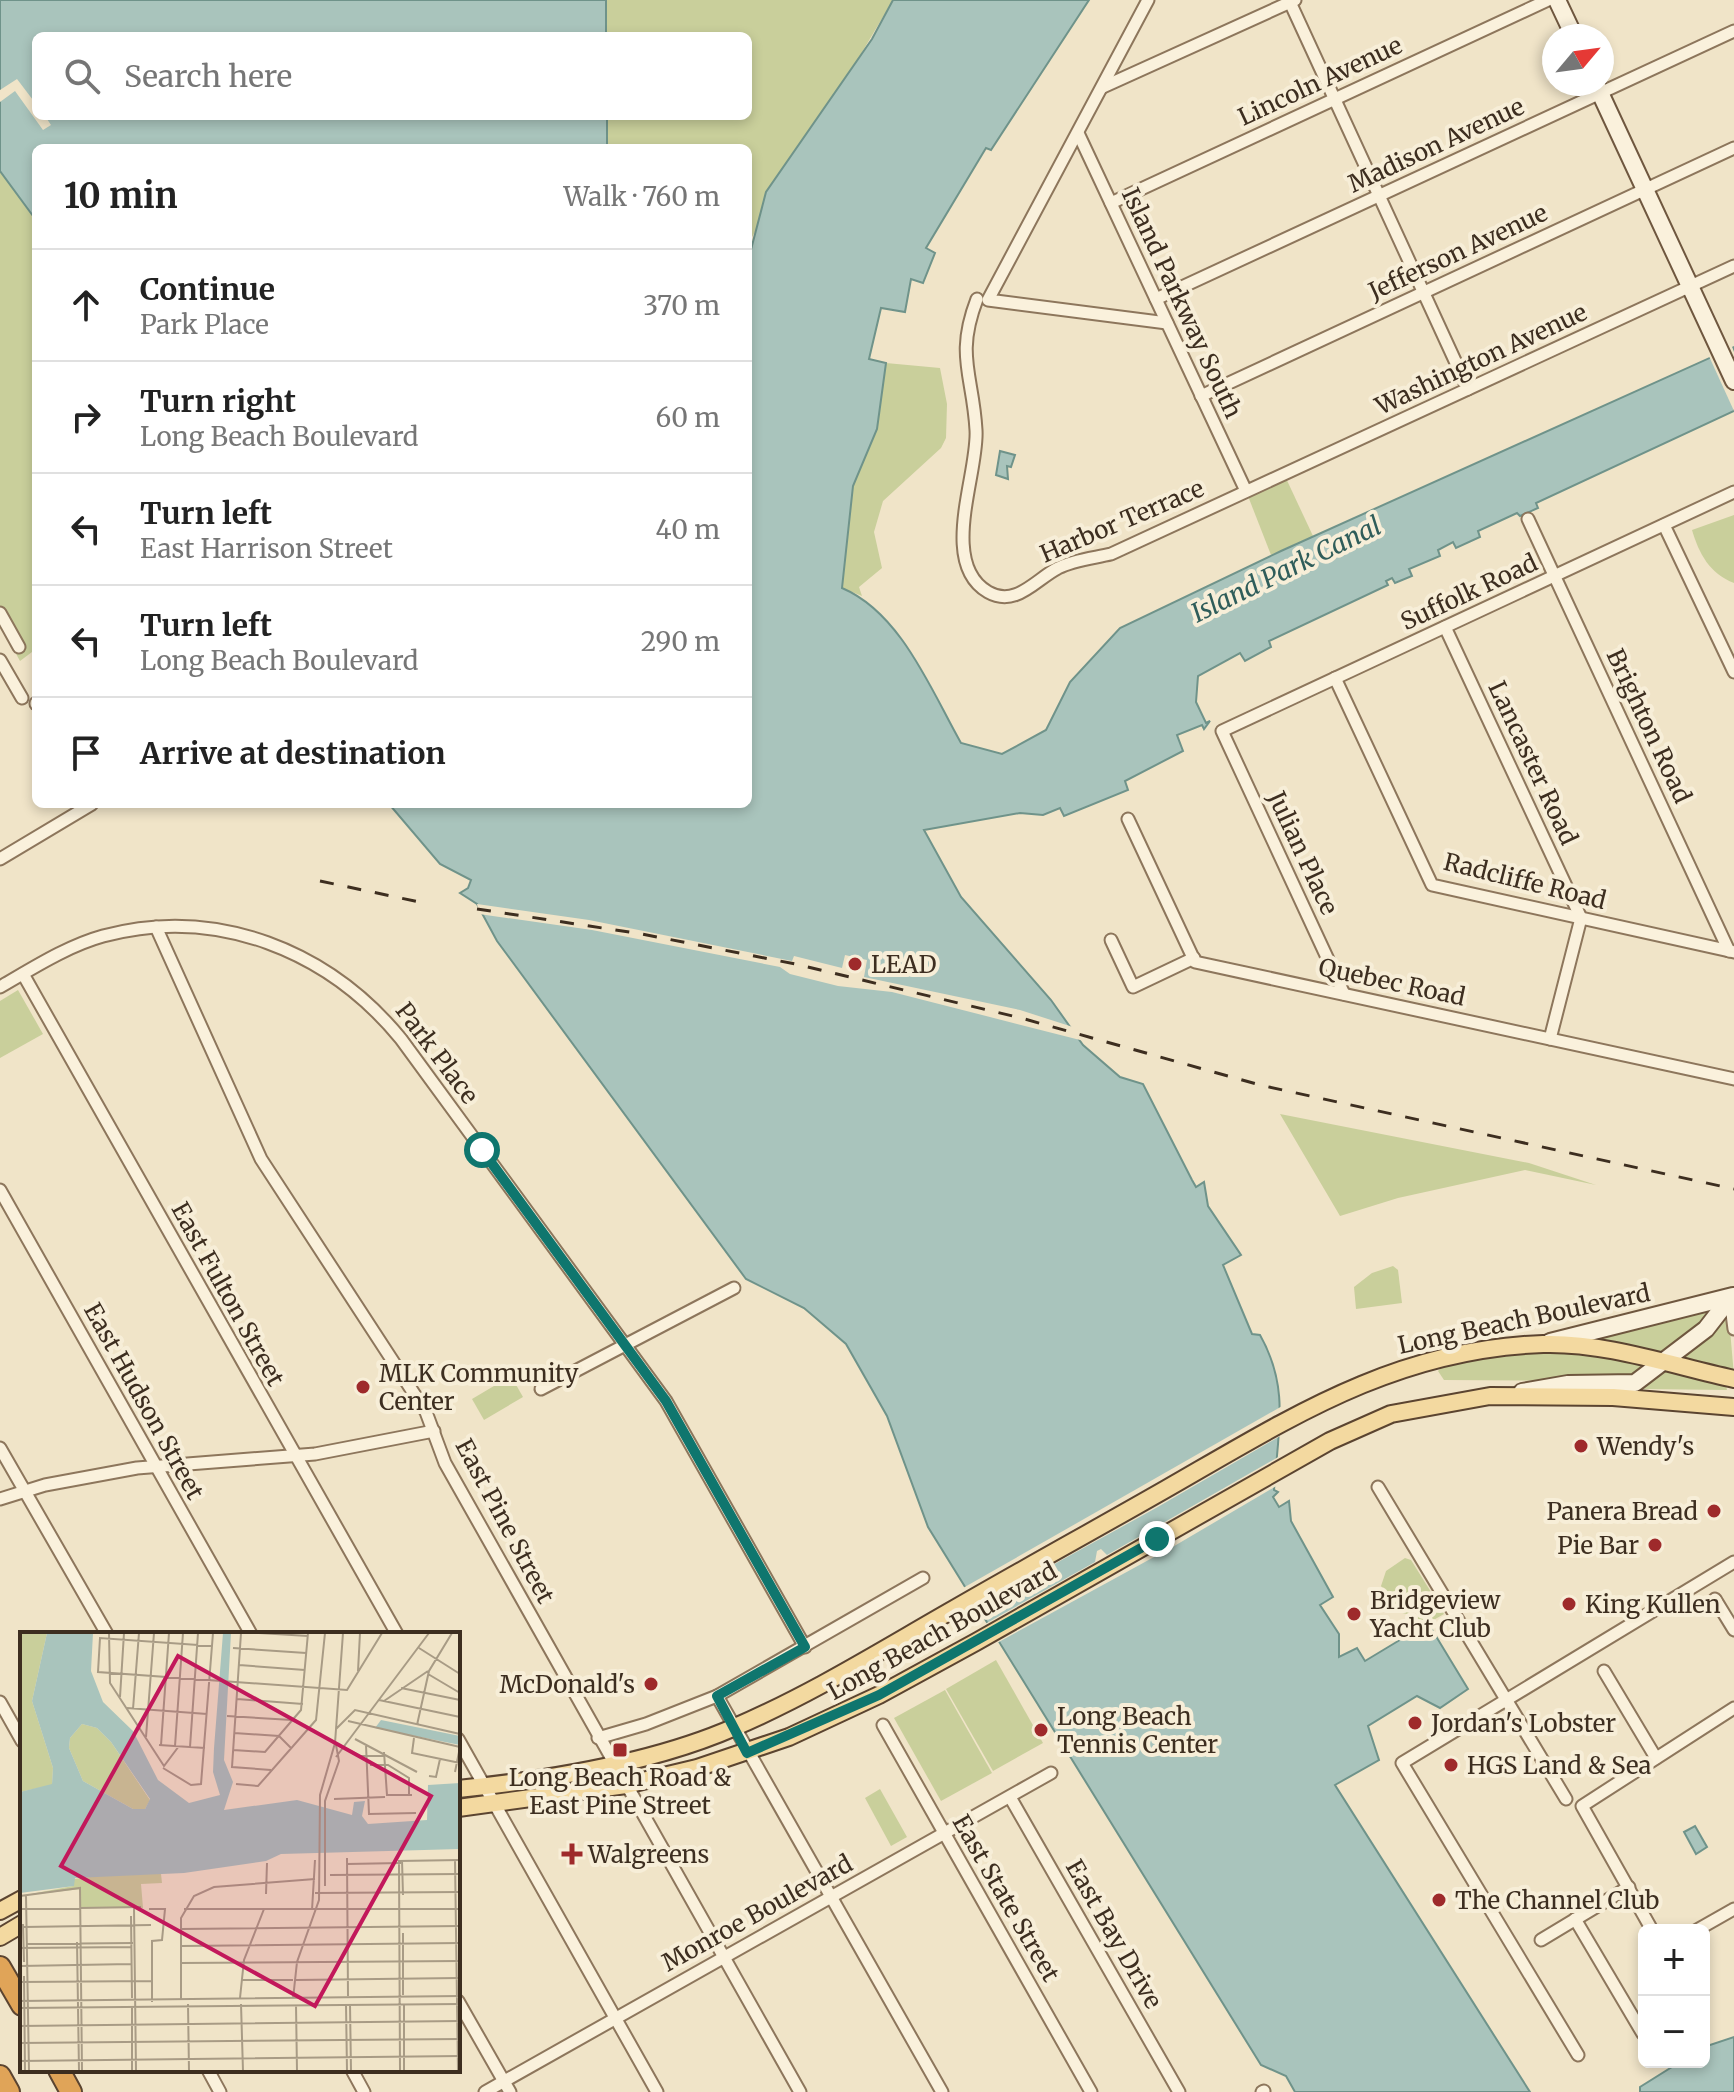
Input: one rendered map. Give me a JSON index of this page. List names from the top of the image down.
{
  "streets": {
    "main road": ["Long Beach Boulevard"],
    "street": [
      "Lincoln Avenue",
      "Madison Avenue",
      "Jefferson Avenue",
      "Island Parkway South",
      "Washington Avenue",
      "Harbor Terrace",
      "Suffolk Road",
      "Brighton Road",
      "Lancaster Road",
      "Julian Place",
      "Radcliffe Road",
      "Quebec Road",
      "Park Place",
      "East Fulton Street",
      "East Hudson Street",
      "East Pine Street",
      "East State Street",
      "Monroe Boulevard",
      "East Bay Drive"
    ]
  },
  "crossings": [
    ["Lincoln Avenue", "Island Parkway South"],
    ["Madison Avenue", "Island Parkway South"],
    ["Jefferson Avenue", "Island Parkway South"],
    ["Island Parkway South", "Washington Avenue"],
    ["Island Parkway South", "Harbor Terrace"],
    ["Washington Avenue", "Harbor Terrace"],
    ["Suffolk Road", "Brighton Road"],
    ["Suffolk Road", "Lancaster Road"],
    ["Suffolk Road", "Julian Place"],
    ["Suffolk Road", "Radcliffe Road"],
    ["Brighton Road", "Radcliffe Road"],
    ["Lancaster Road", "Radcliffe Road"],
    ["Julian Place", "Quebec Road"],
    ["Park Place", "East Fulton Street"],
    ["Park Place", "East Pine Street"],
    ["Long Beach Boulevard", "East Pine Street"],
    ["East Pine Street", "Monroe Boulevard"],
    ["East State Street", "Monroe Boulevard"],
    ["Monroe Boulevard", "East Bay Drive"]
  ],
  "water": ["Island Park Canal"],
  "places": {
    "other": [
      "LEAD",
      "MLK Community Center",
      "Wendy's",
      "Panera Bread",
      "Pie Bar",
      "King Kullen",
      "Bridgeview Yacht Club",
      "McDonald's",
      "Jordan's Lobster",
      "Long Beach Tennis Center",
      "HGS Land & Sea",
      "The Channel Club"
    ],
    "transit": ["Long Beach Road & East Pine Street"],
    "health": ["Walgreens"]
  },
  "north": "top right",
  "page": {
    "search": "Search here",
    "heading": ["10 min", "Walk · 760 m"],
    "list": [
      ["Continue", "Park Place", "370 m"],
      ["Turn right", "Long Beach Boulevard", "60 m"],
      ["Turn left", "East Harrison Street", "40 m"],
      ["Turn left", "Long Beach Boulevard", "290 m"],
      "Arrive at destination"
    ],
    "map_buttons": ["+", "−"]
  }
}
